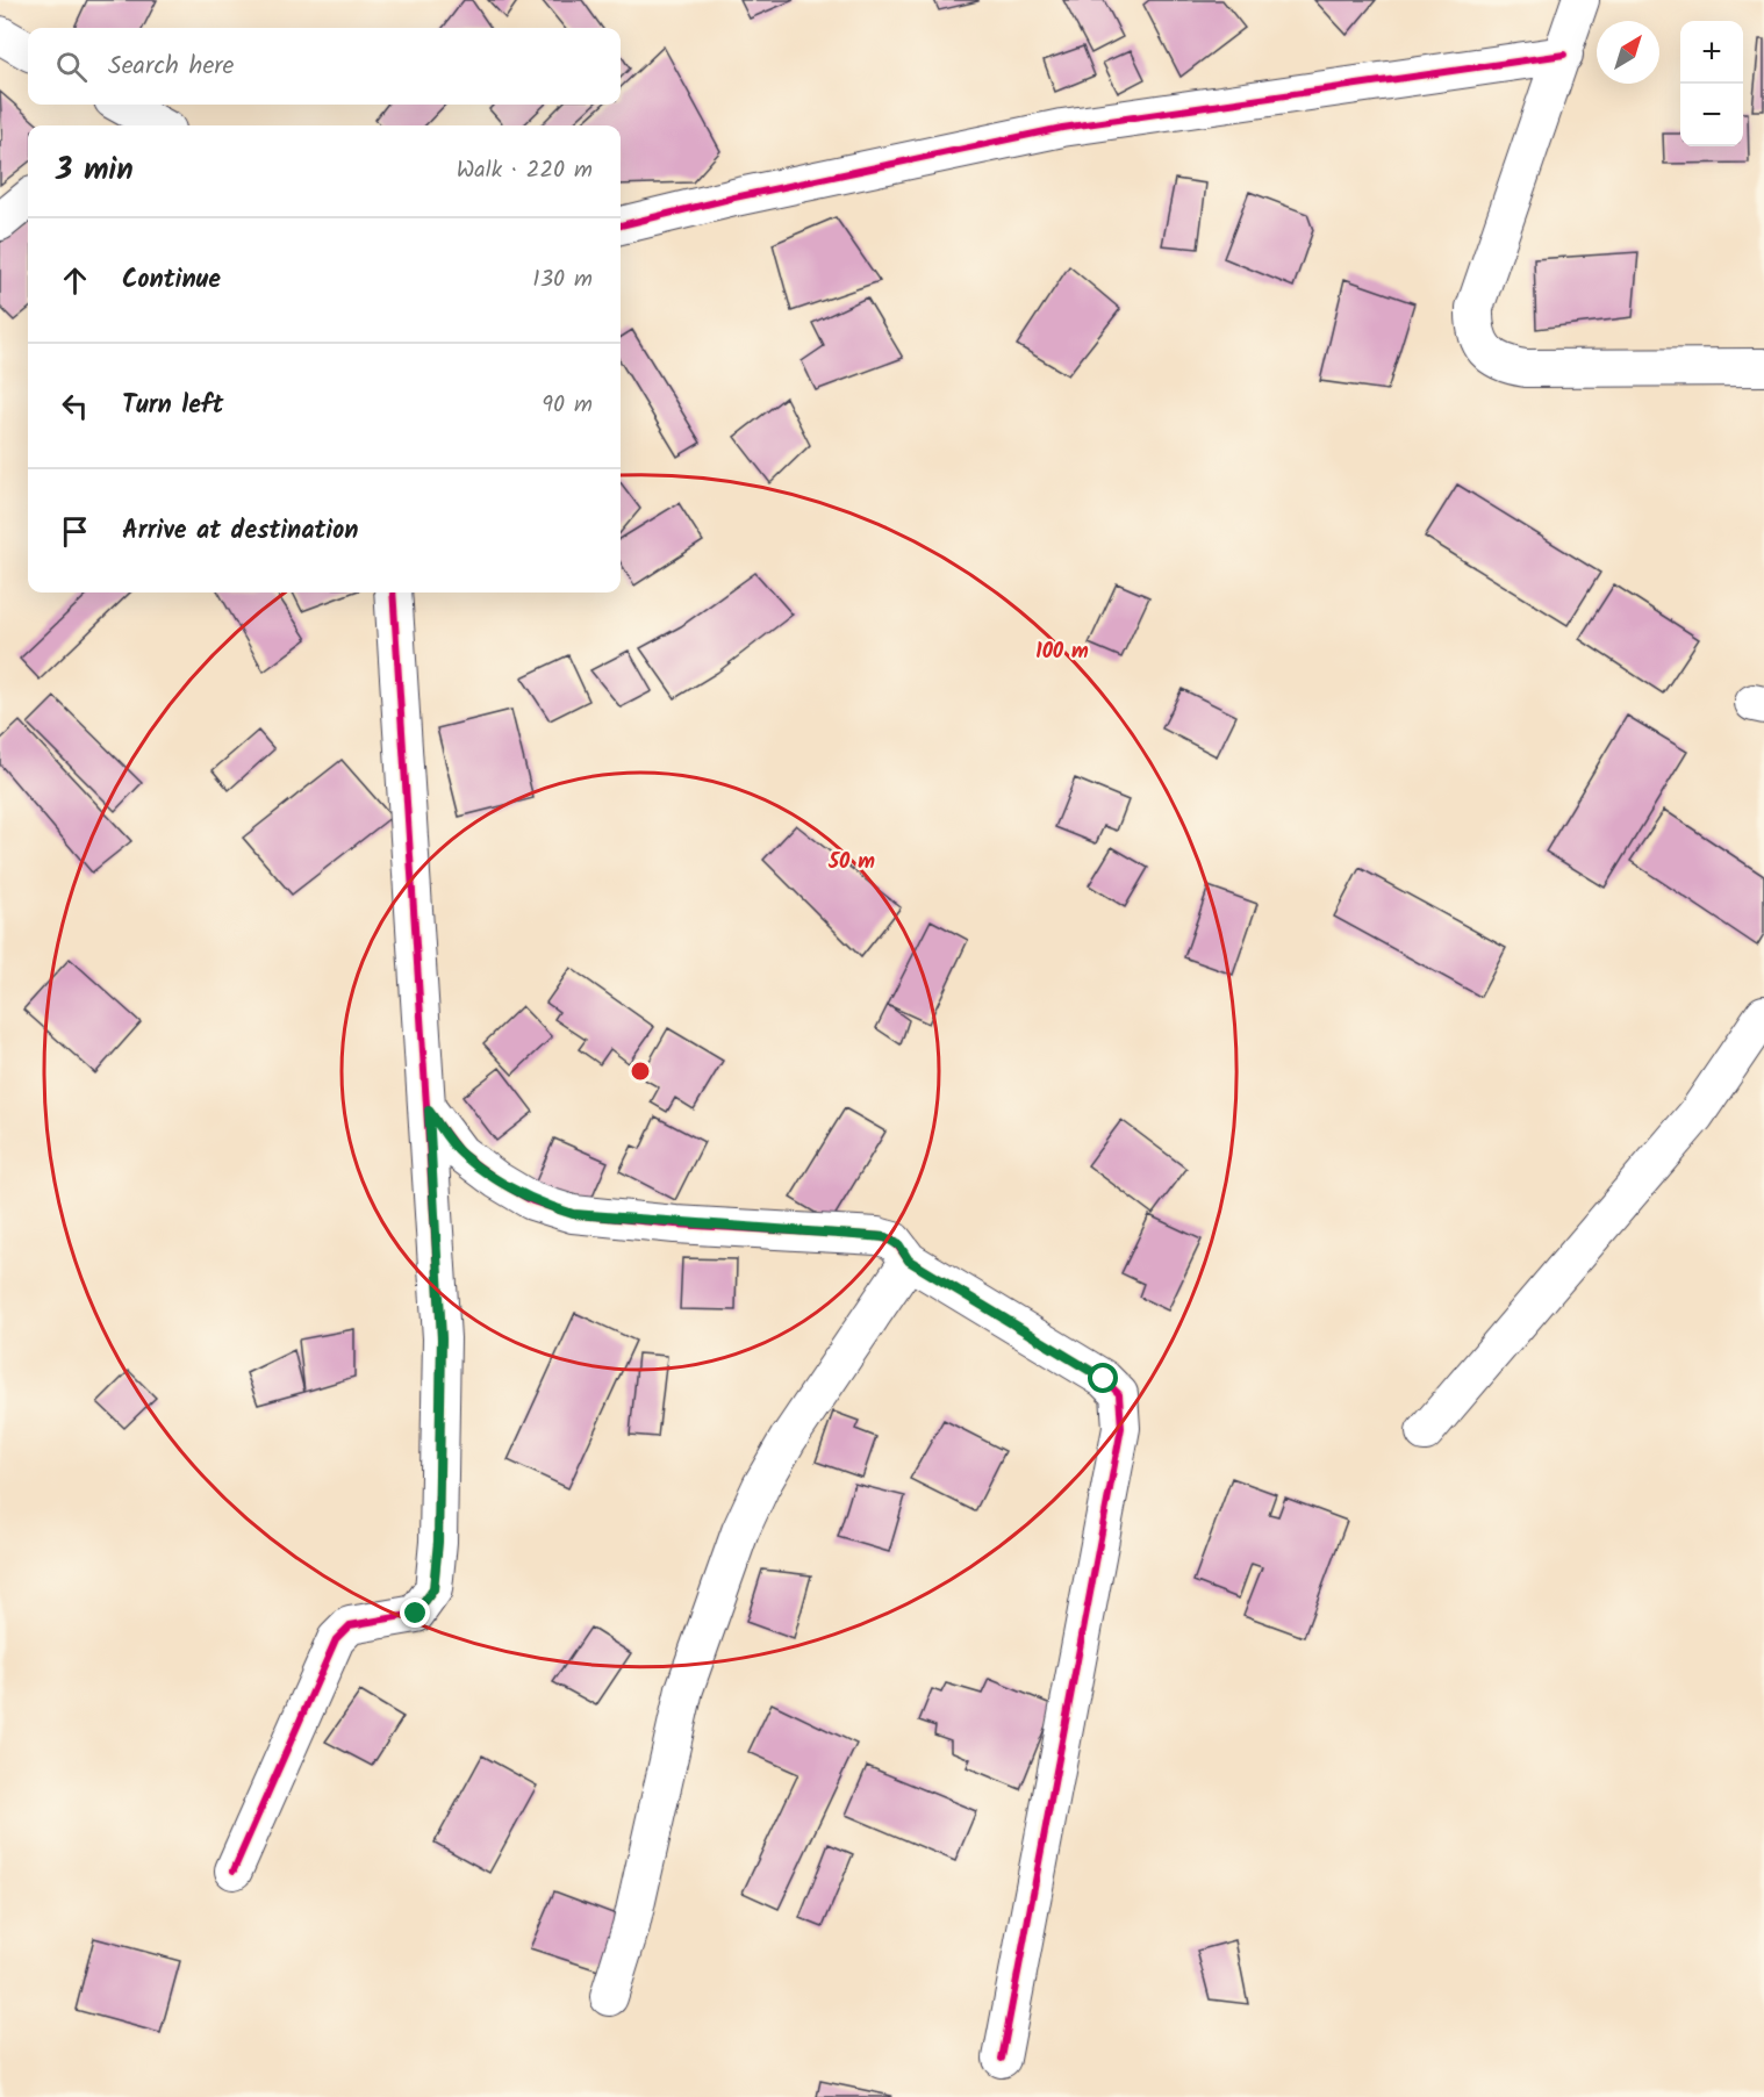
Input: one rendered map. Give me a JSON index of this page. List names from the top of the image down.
{
  "north": "top right",
  "page": {
    "map_buttons": ["+", "−"],
    "search": "Search here",
    "heading": ["3 min", "Walk · 220 m"],
    "list": [
      ["Continue", "130 m"],
      ["Turn left", "90 m"],
      "Arrive at destination"
    ]
  },
  "rings": ["100 m", "50 m"]
}
